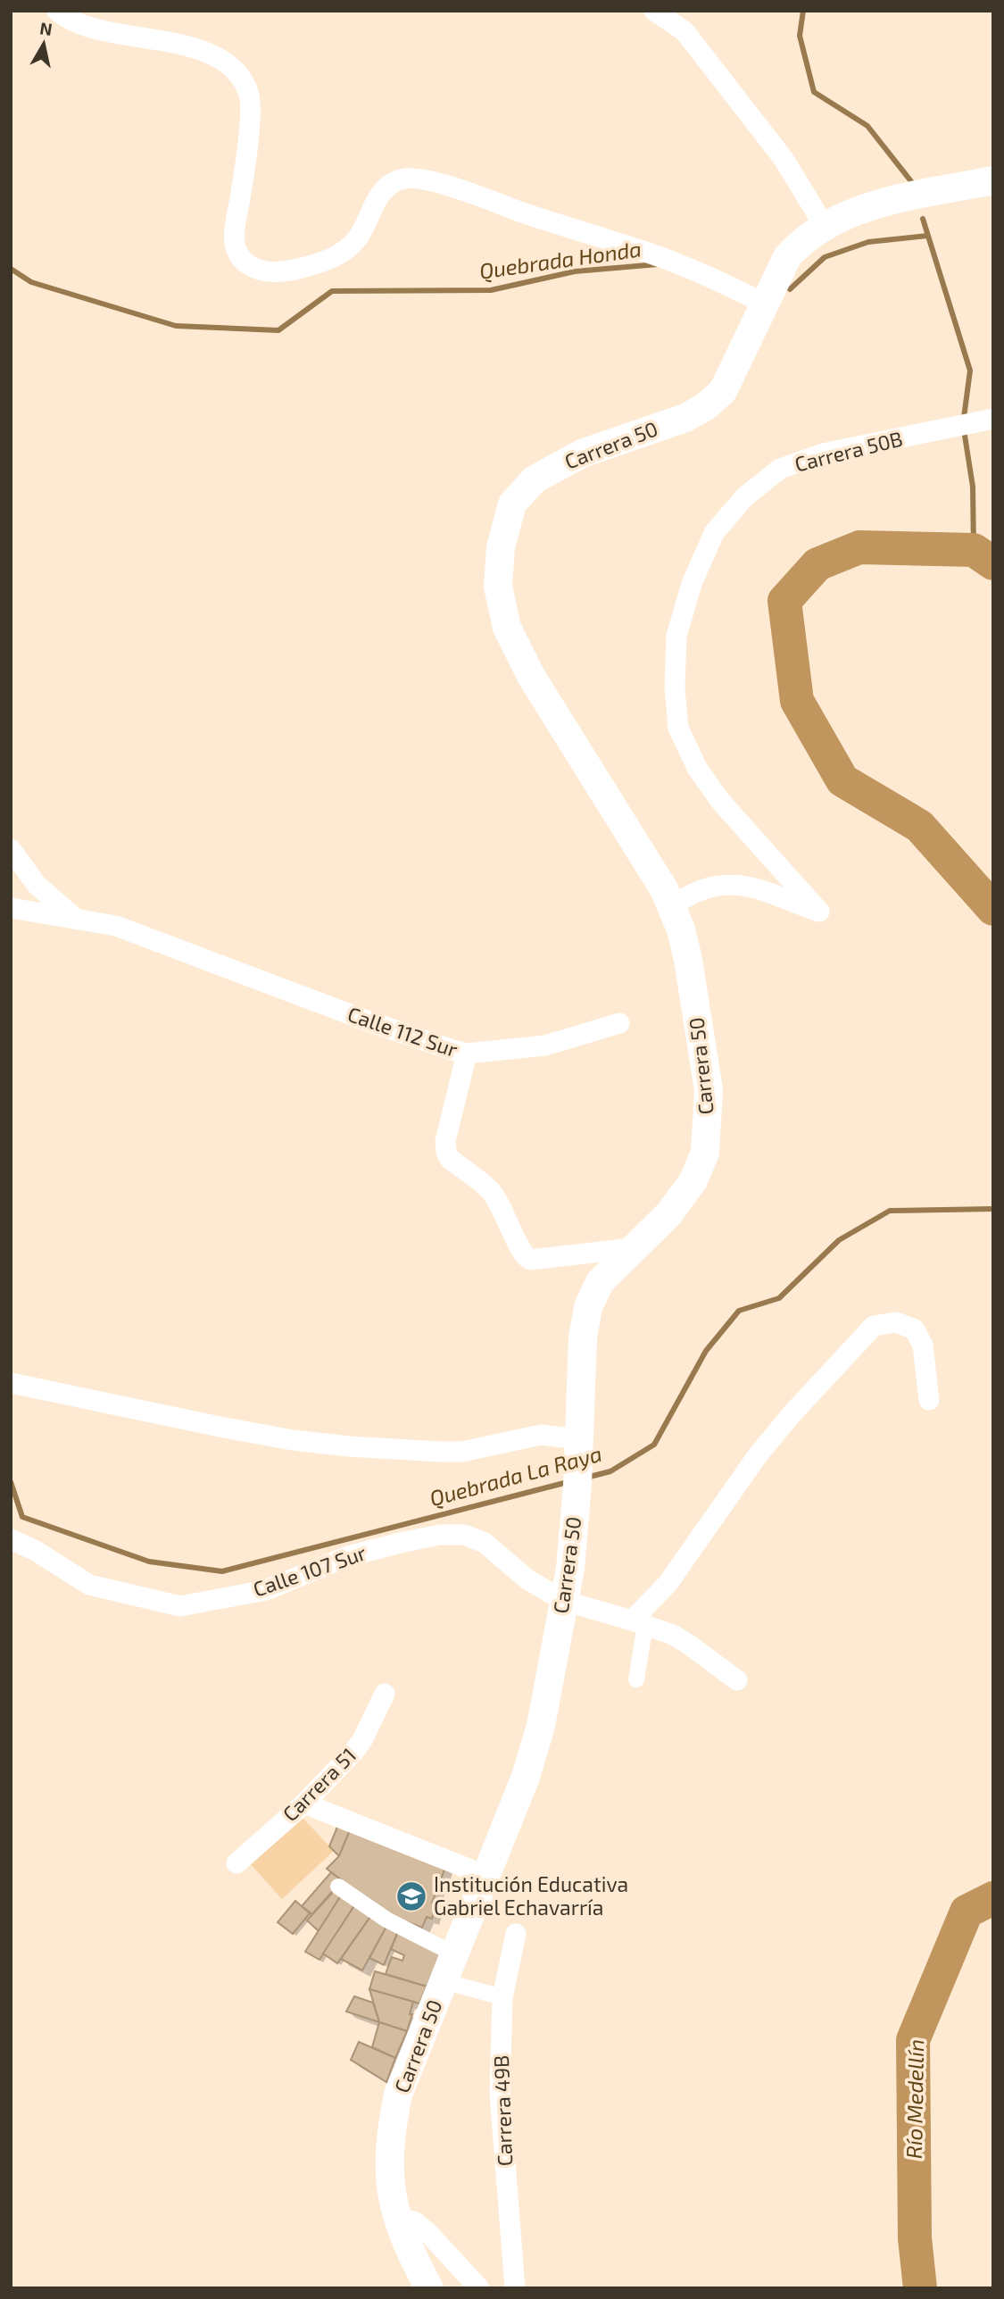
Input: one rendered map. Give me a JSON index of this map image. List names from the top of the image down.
{
  "streets": {
    "main road": ["Carrera 50"],
    "street": [
      "Carrera 50B",
      "Calle 112 Sur",
      "Calle 107 Sur",
      "Carrera 51",
      "Carrera 49B"
    ]
  },
  "crossings": [
    ["Carrera 50", "Carrera 50B"],
    ["Carrera 50", "Calle 112 Sur"],
    ["Carrera 50", "Calle 107 Sur"]
  ],
  "water": ["Quebrada Honda", "Quebrada La Raya", "Río Medellín"],
  "places": {
    "school or university": ["Institución Educativa Gabriel Echavarría"]
  },
  "north": "top"
}
